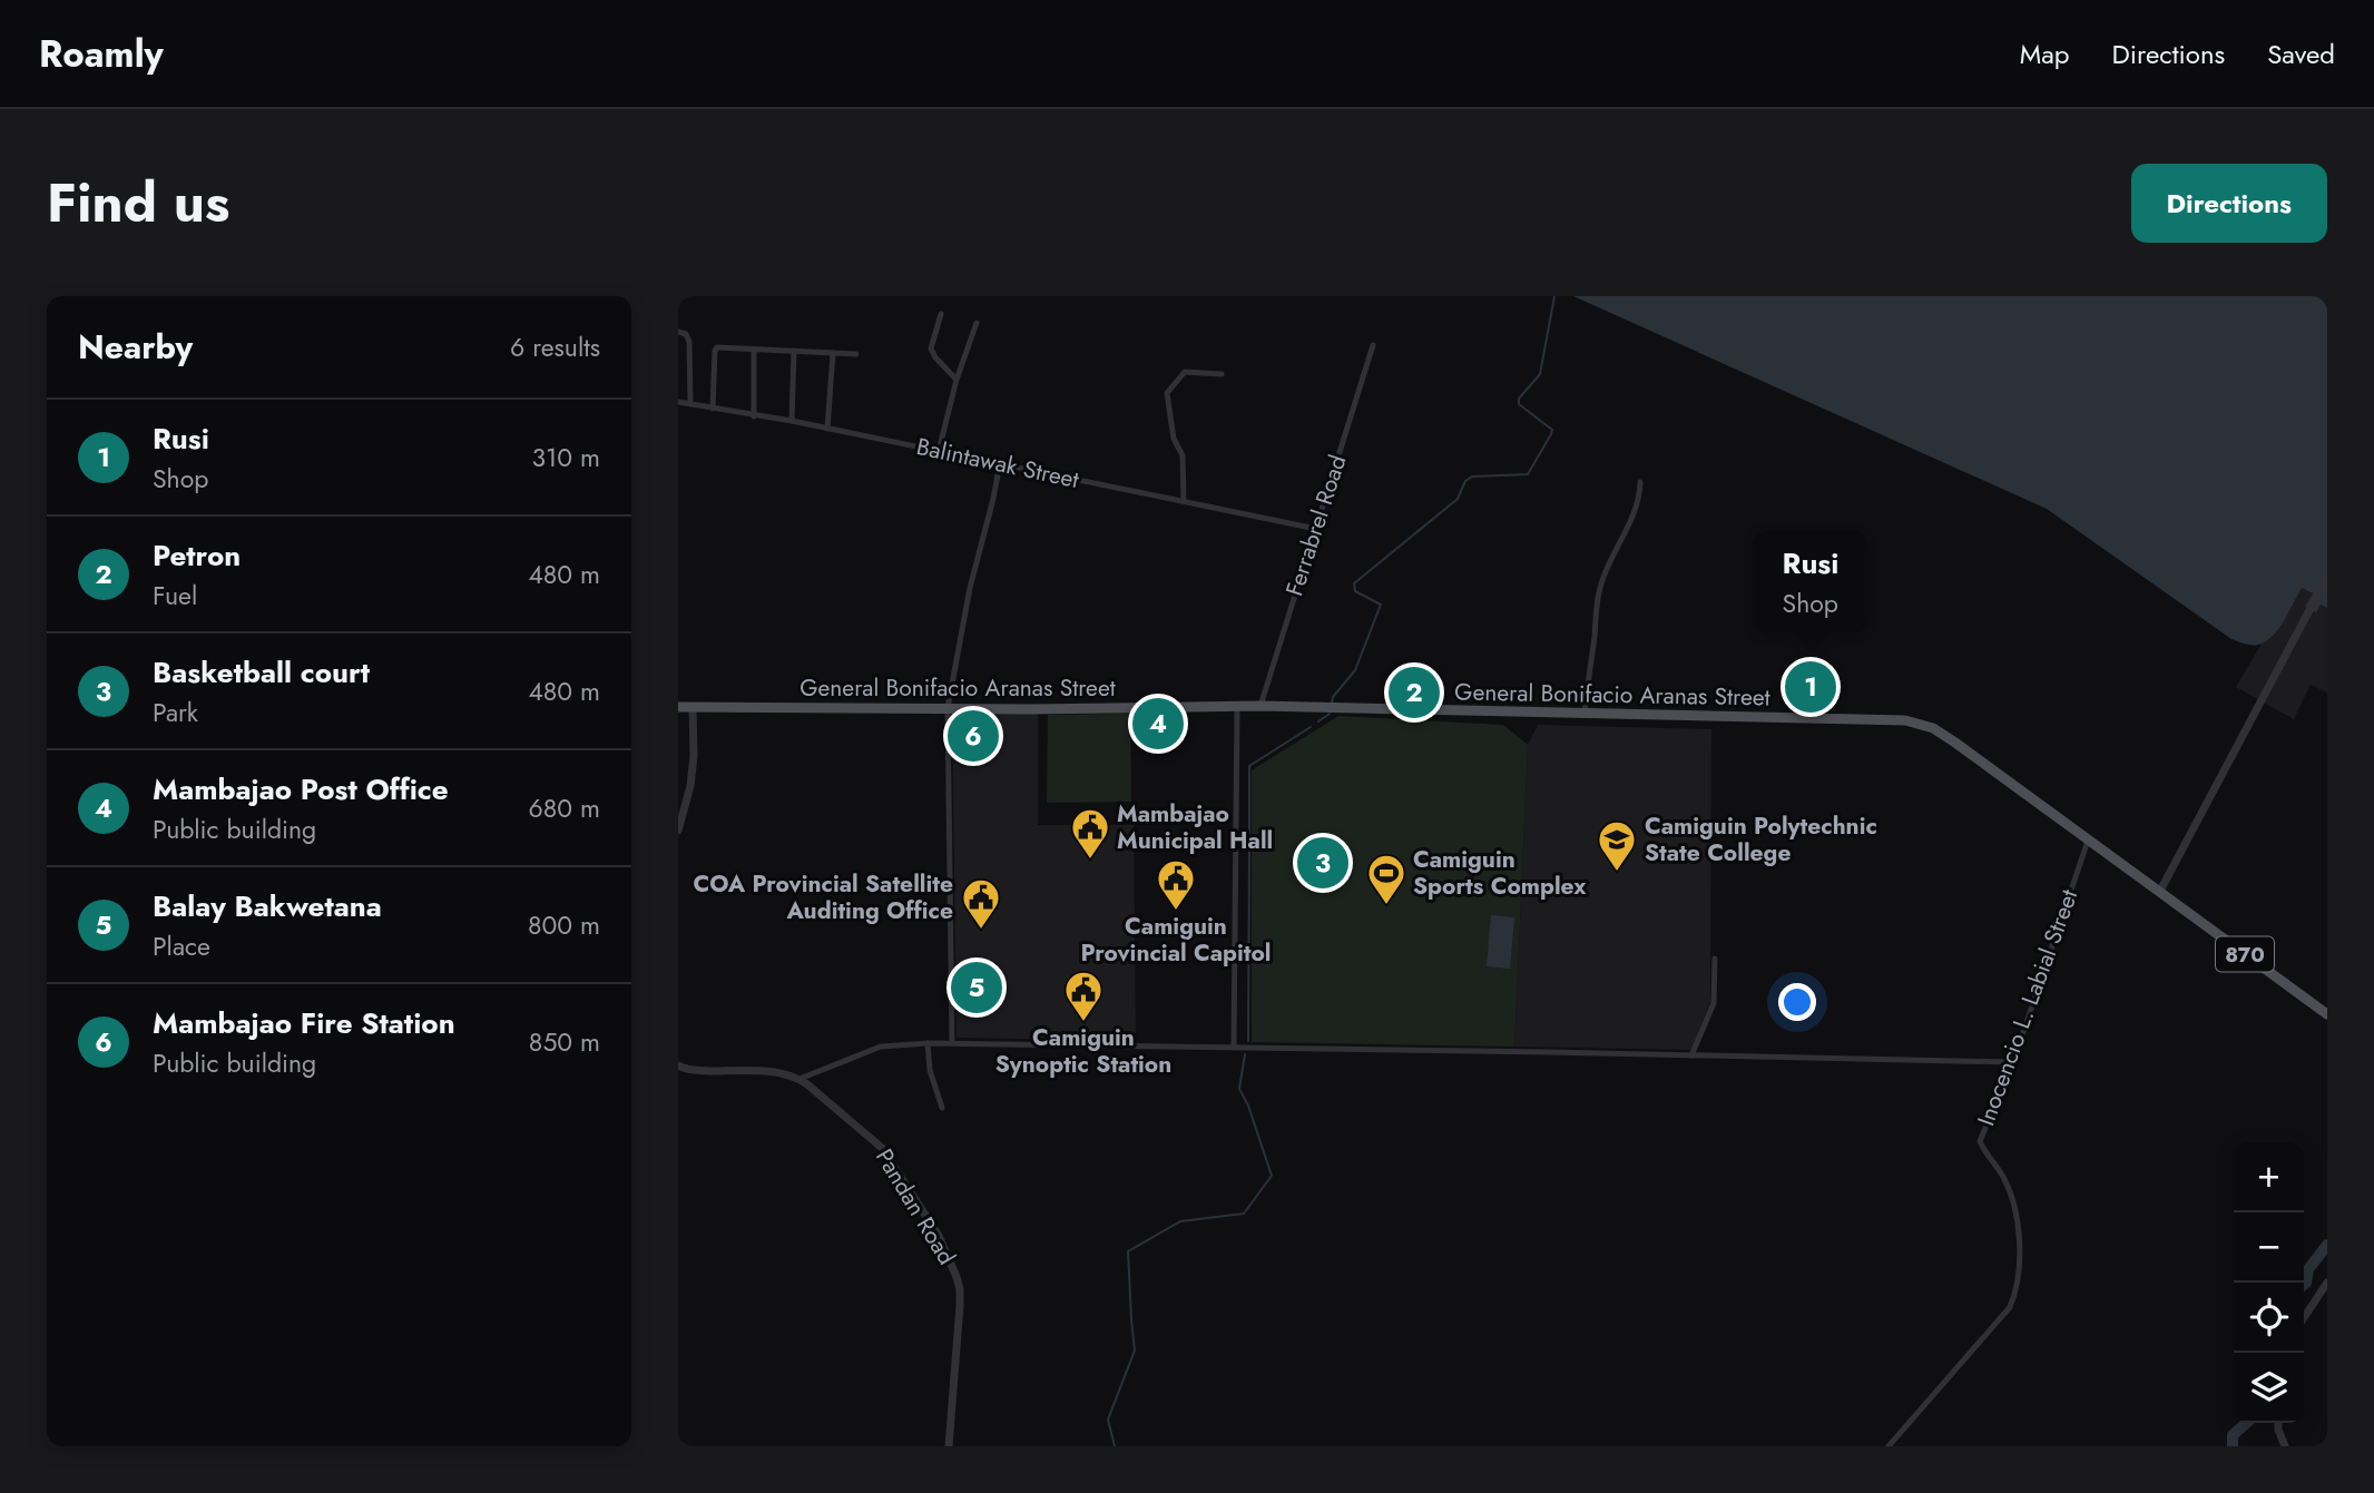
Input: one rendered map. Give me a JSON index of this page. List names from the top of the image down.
{
  "streets": {
    "main road": ["General Bonifacio Aranas Street", "870"],
    "street": [
      "Balintawak Street",
      "Ferrabrel Road",
      "Inocencio L. Labial Street",
      "Pandan Road"
    ]
  },
  "crossings": [
    ["Balintawak Street", "Ferrabrel Road"],
    ["Ferrabrel Road", "General Bonifacio Aranas Street"],
    ["General Bonifacio Aranas Street", "870"],
    ["General Bonifacio Aranas Street", "Inocencio L. Labial Street"]
  ],
  "places": {
    "public building": [
      "Mambajao Municipal Hall",
      "Camiguin Provincial Capitol",
      "COA Provincial Satellite Auditing Office",
      "Camiguin Synoptic Station"
    ],
    "school or university": ["Camiguin Polytechnic State College"],
    "sports": ["Camiguin Sports Complex"]
  },
  "page": {
    "header": "Roamly",
    "nav": ["Map", "Directions", "Saved"],
    "title": "Find us",
    "buttons": "Directions",
    "heading": ["Nearby", "6 results"],
    "list": [
      {
        "mark": "1",
        "name": "Rusi",
        "note": "Shop",
        "value": "310 m"
      },
      {
        "mark": "2",
        "name": "Petron",
        "note": "Fuel",
        "value": "480 m"
      },
      {
        "mark": "3",
        "name": "Basketball court",
        "note": "Park",
        "value": "480 m"
      },
      {
        "mark": "4",
        "name": "Mambajao Post Office",
        "note": "Public building",
        "value": "680 m"
      },
      {
        "mark": "5",
        "name": "Balay Bakwetana",
        "note": "Place",
        "value": "800 m"
      },
      {
        "mark": "6",
        "name": "Mambajao Fire Station",
        "note": "Public building",
        "value": "850 m"
      }
    ],
    "popup": ["Rusi", "Shop"],
    "pins": [
      "1",
      "2",
      "4",
      "6",
      "3",
      "5"
    ],
    "map_buttons": ["+", "−"]
  }
}
